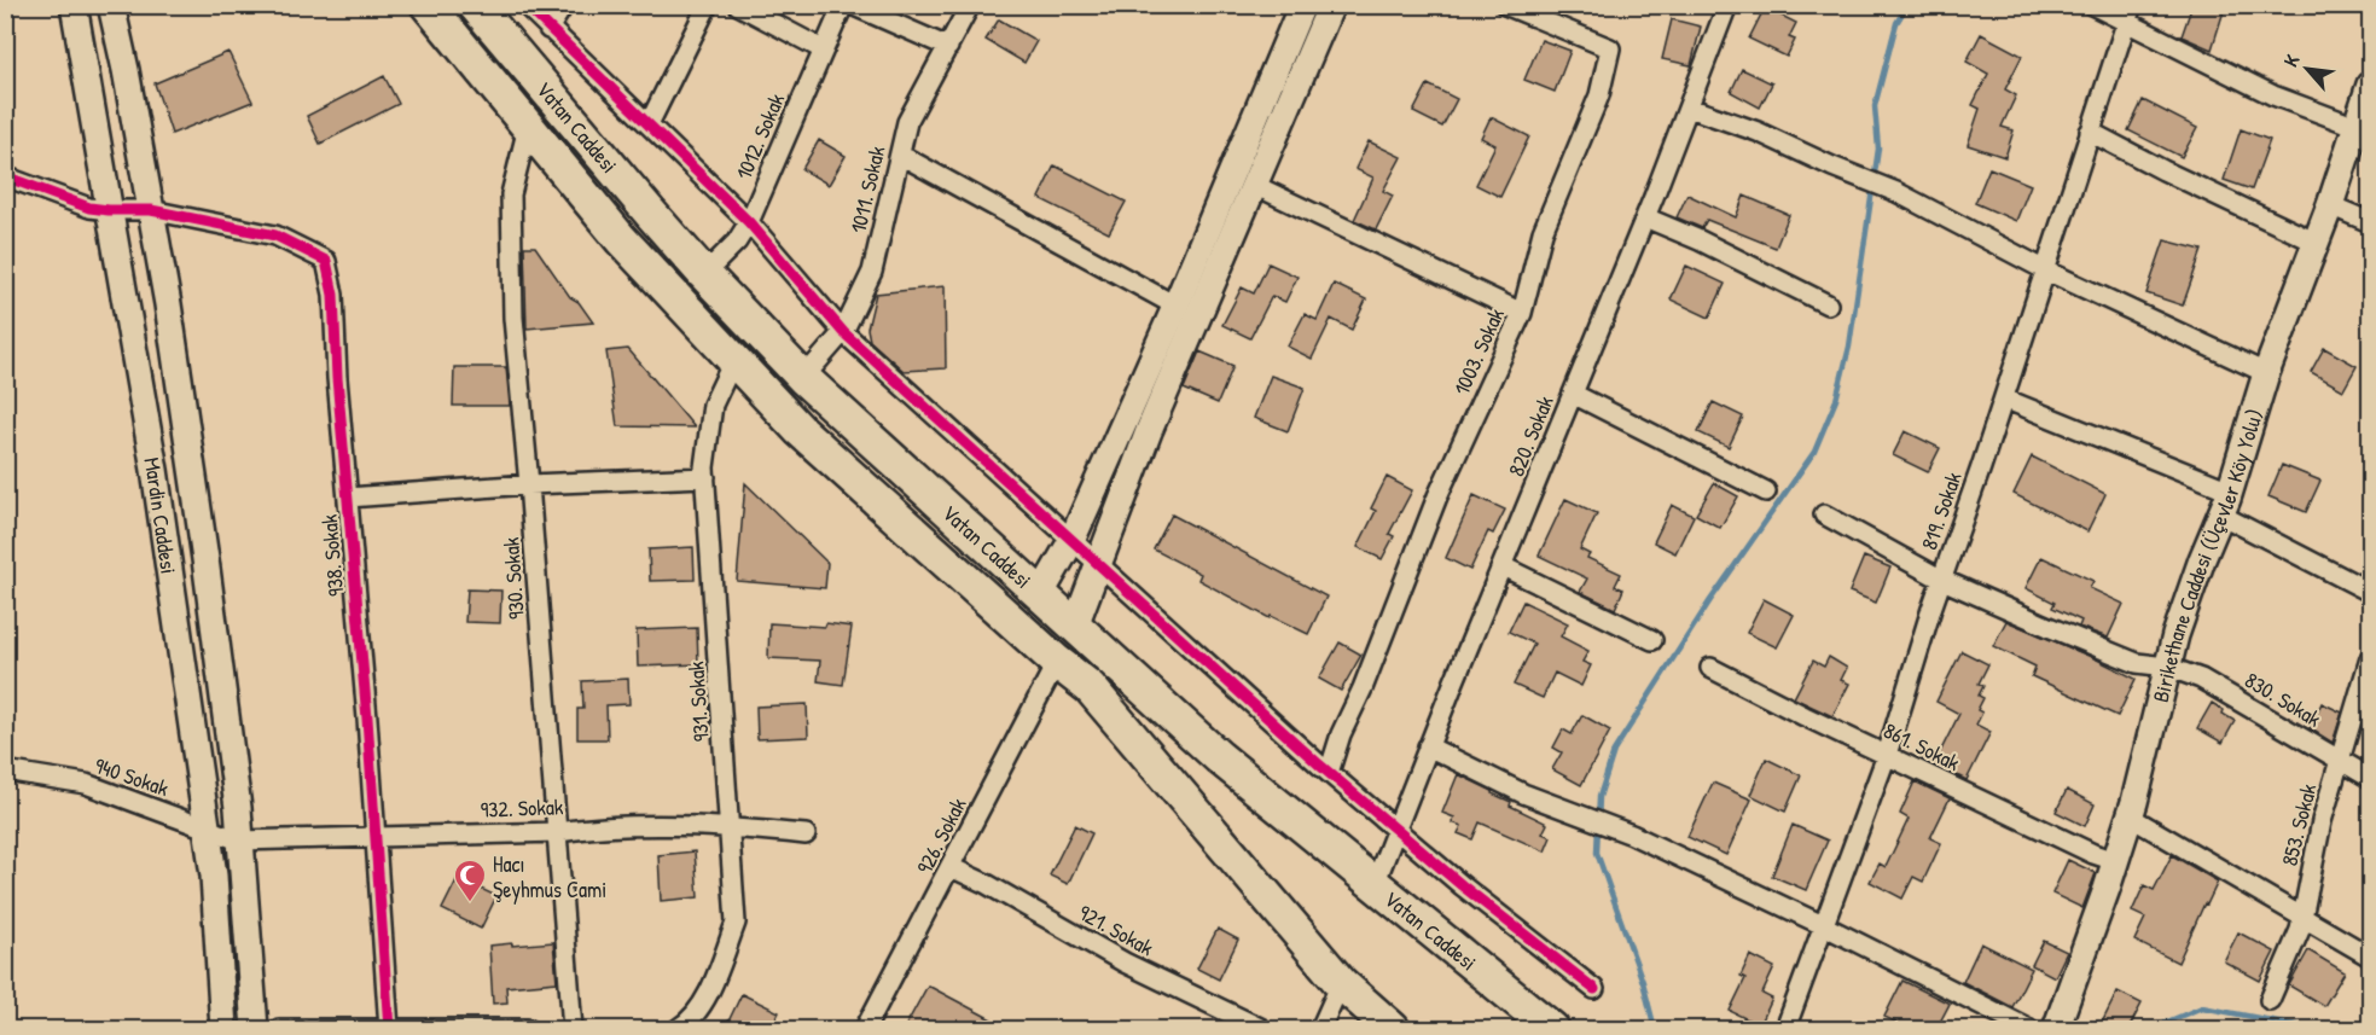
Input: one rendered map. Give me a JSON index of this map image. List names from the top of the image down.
{
  "streets": {
    "highway": ["Vatan Caddesi"],
    "street": [
      "1012. Sokak",
      "1011. Sokak",
      "1003. Sokak",
      "820. Sokak",
      "819. Sokak",
      "Mardin Caddesi",
      "938. Sokak",
      "Birikethane Caddesi (Üçevler Köy Yolu)",
      "930. Sokak",
      "830. Sokak",
      "931. Sokak",
      "861. Sokak",
      "940 Sokak",
      "932. Sokak",
      "853. Sokak",
      "926. Sokak",
      "921. Sokak"
    ]
  },
  "crossings": [
    ["Vatan Caddesi", "1012. Sokak"],
    ["Vatan Caddesi", "1011. Sokak"],
    ["Vatan Caddesi", "820. Sokak"],
    ["Vatan Caddesi", "930. Sokak"],
    ["Vatan Caddesi", "931. Sokak"],
    ["Vatan Caddesi", "926. Sokak"],
    ["819. Sokak", "830. Sokak"],
    ["819. Sokak", "861. Sokak"],
    ["Mardin Caddesi", "938. Sokak"],
    ["Mardin Caddesi", "940 Sokak"],
    ["Mardin Caddesi", "932. Sokak"],
    ["938. Sokak", "932. Sokak"],
    ["Birikethane Caddesi (Üçevler Köy Yolu)", "830. Sokak"],
    ["Birikethane Caddesi (Üçevler Köy Yolu)", "861. Sokak"],
    ["930. Sokak", "932. Sokak"],
    ["830. Sokak", "853. Sokak"],
    ["931. Sokak", "932. Sokak"],
    ["940 Sokak", "932. Sokak"],
    ["926. Sokak", "921. Sokak"]
  ],
  "places": {
    "mosque": ["Hacı Şeyhmus Cami"]
  },
  "north": "top left"
}
